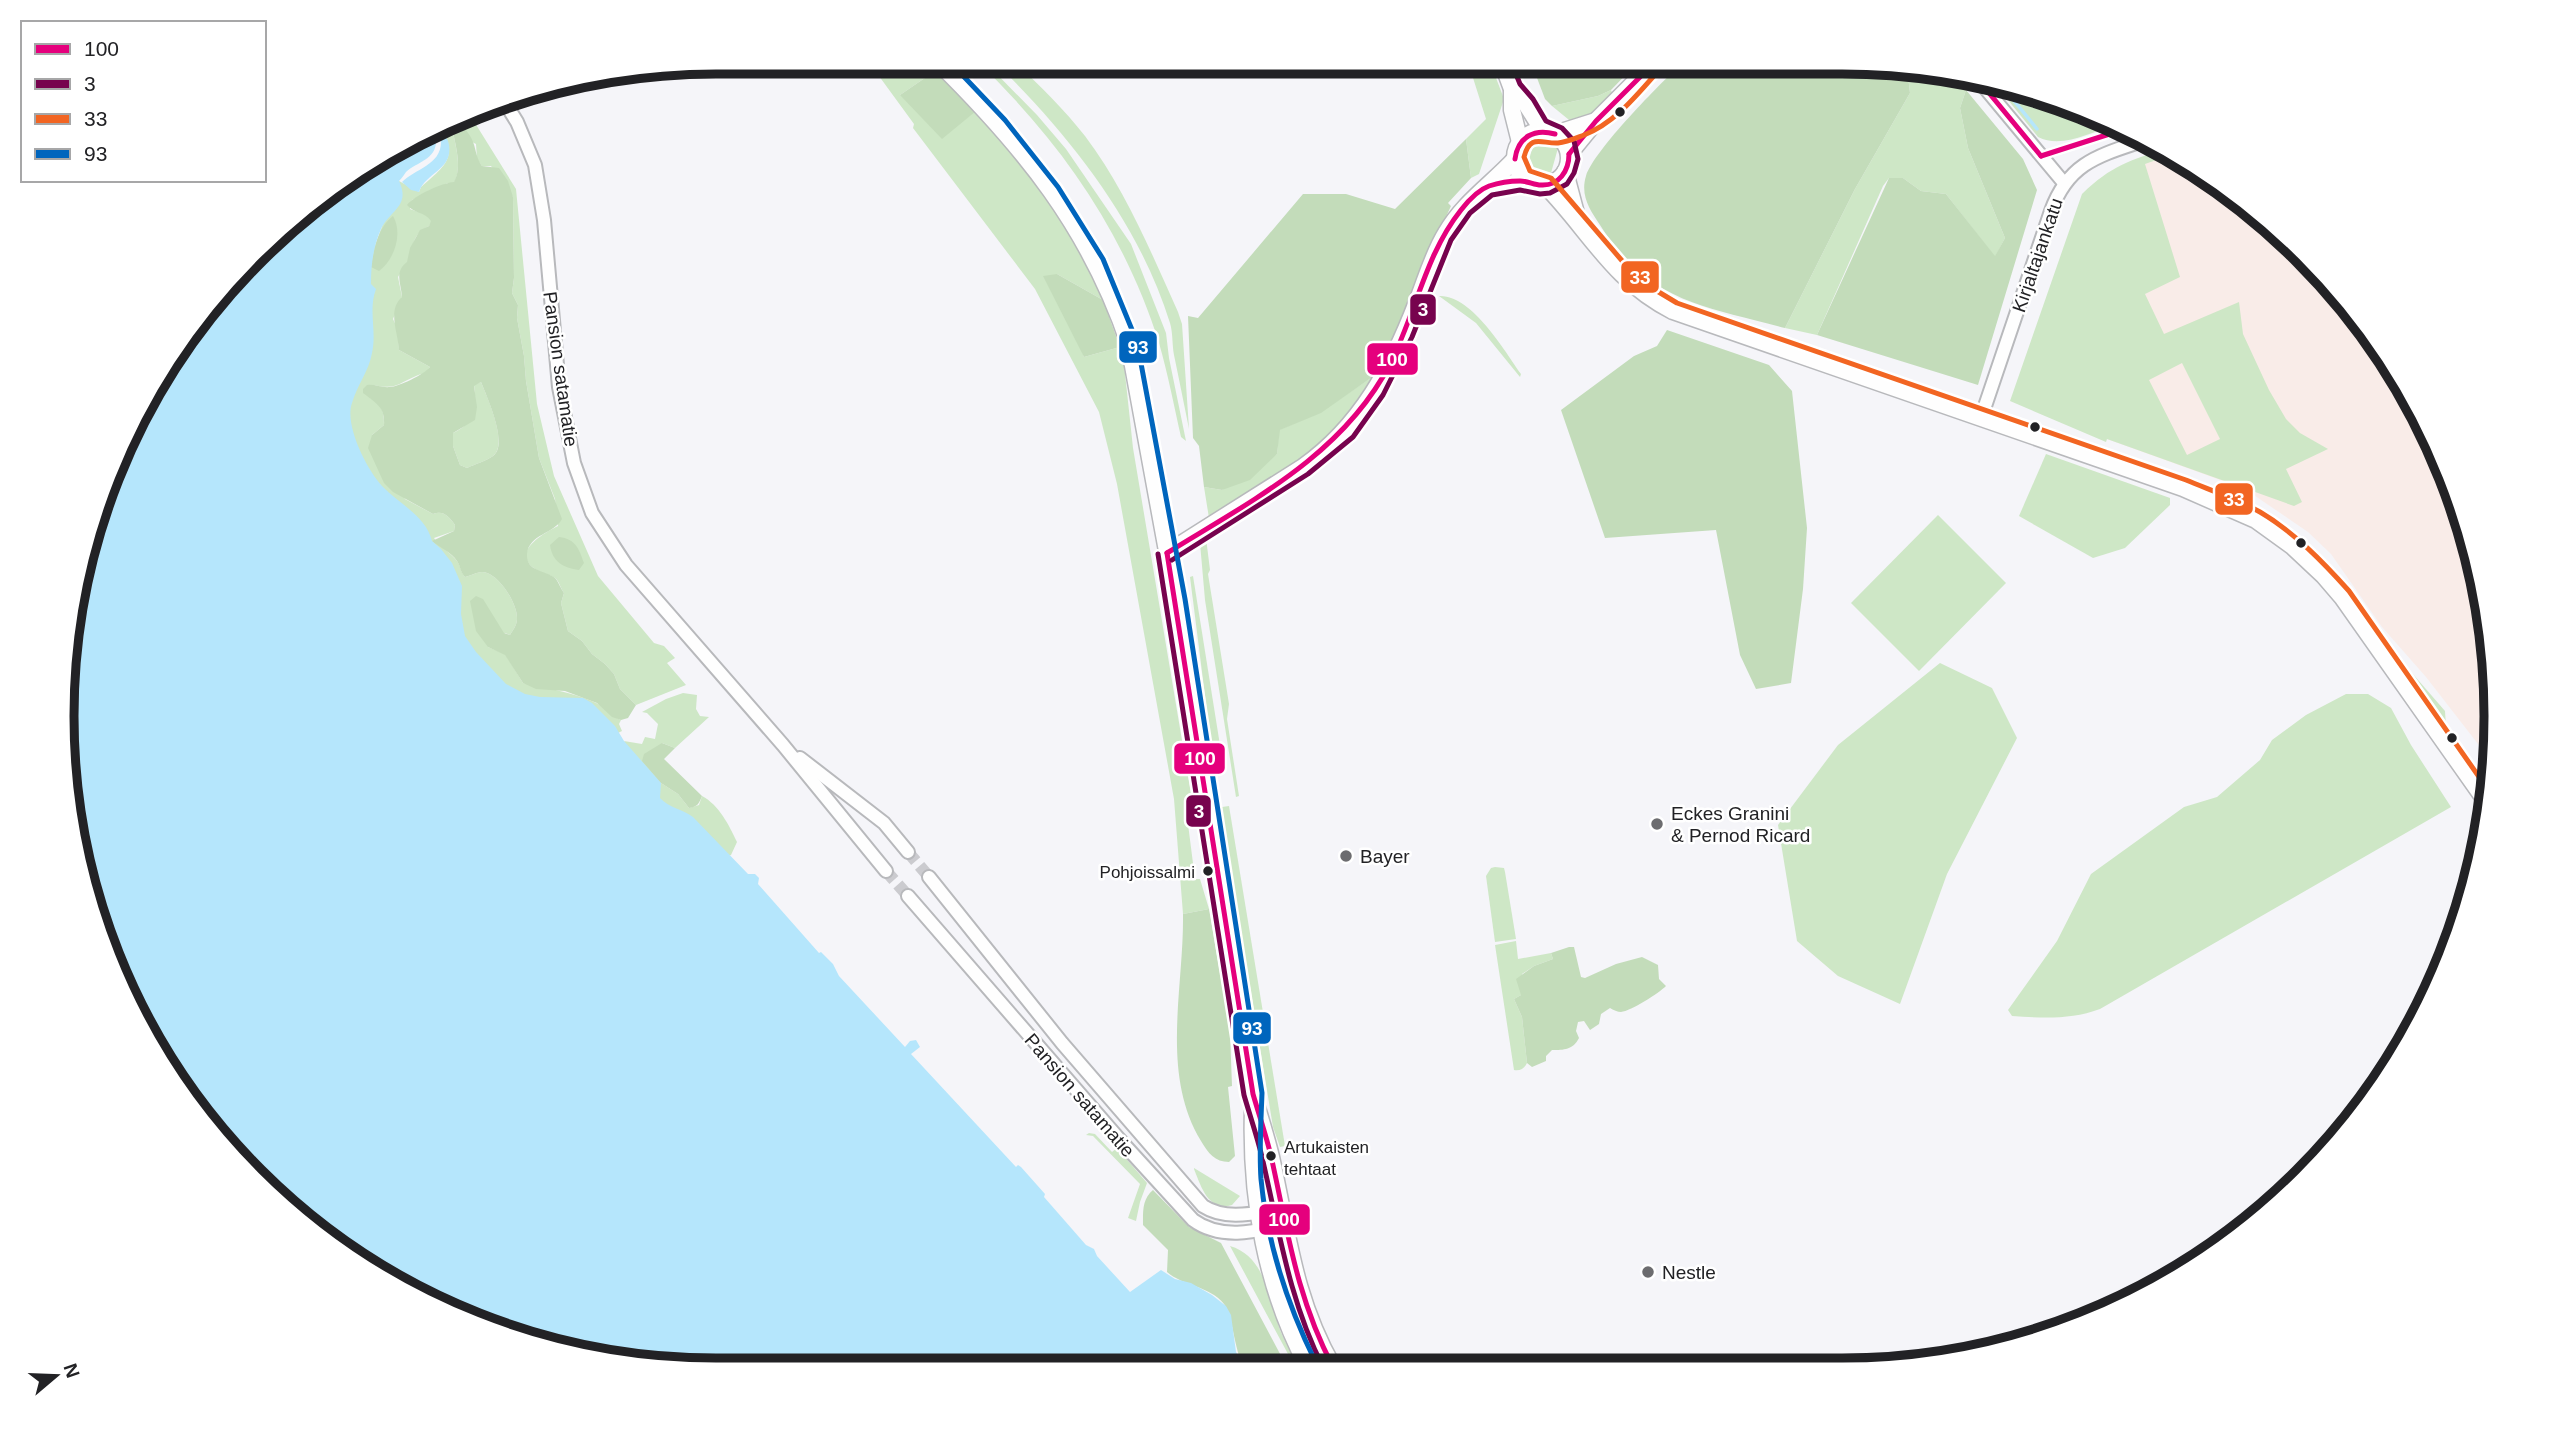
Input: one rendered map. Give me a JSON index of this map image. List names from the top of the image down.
{
  "streets": {
    "street": ["Kirjaltajankatu", "Pansion satamatie"]
  },
  "places": [
    "Eckes Granini & Pernod Ricard",
    "Bayer",
    "Pohjoissalmi",
    "Artukaisten tehtaat",
    "Nestle"
  ],
  "lines": [
    "transit line 100",
    "transit line 3",
    "transit line 33",
    "transit line 93"
  ],
  "legend": [
    "100",
    "3",
    "33",
    "93"
  ],
  "north": "right"
}
